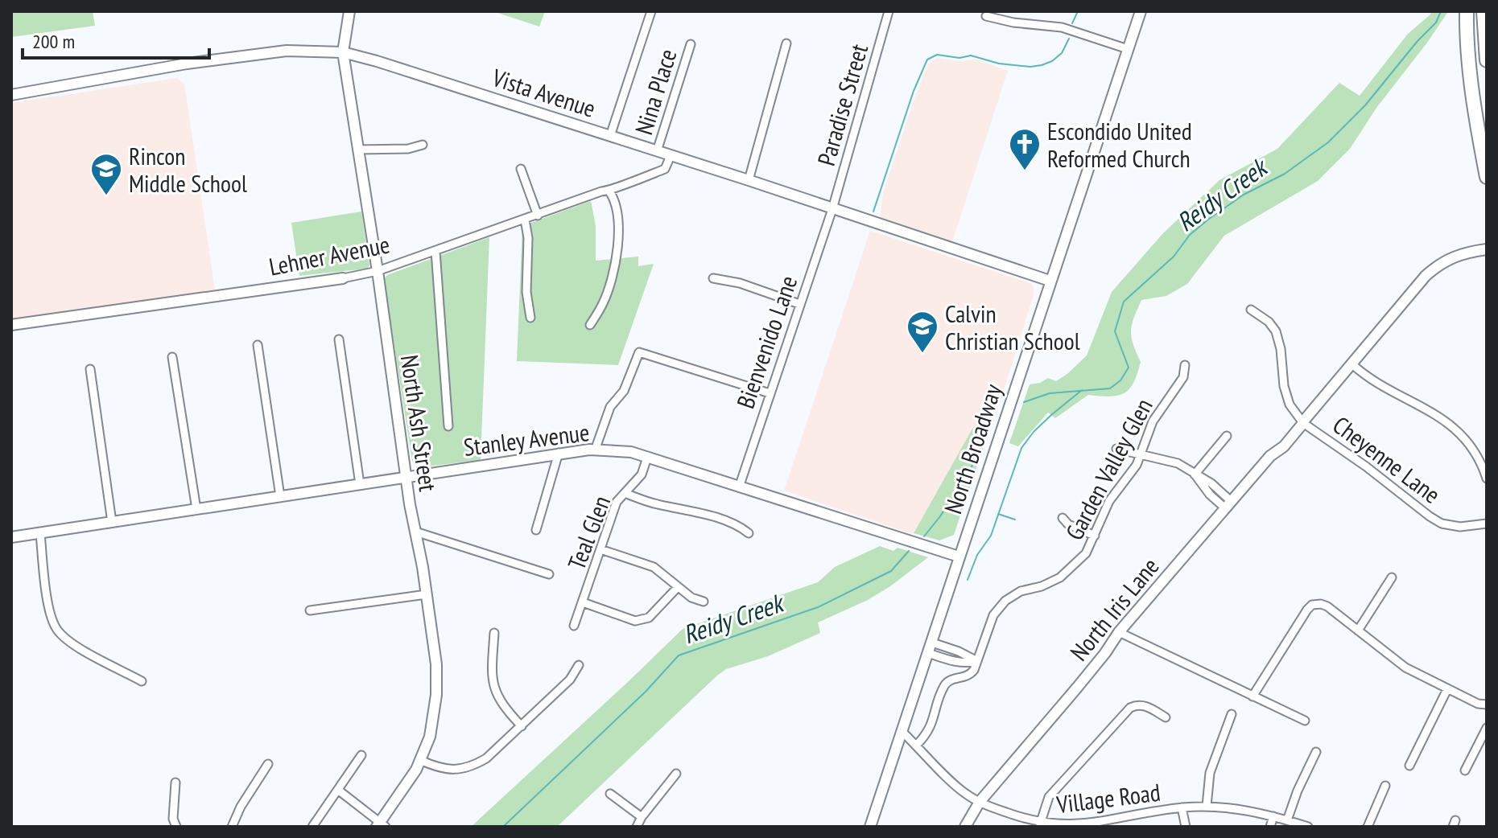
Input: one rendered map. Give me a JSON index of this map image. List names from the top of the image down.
{
  "streets": {
    "street": [
      "Nina Place",
      "Vista Avenue",
      "Paradise Street",
      "Lehner Avenue",
      "Bienvenido Lane",
      "North Ash Street",
      "Stanley Avenue",
      "North Broadway",
      "Cheyenne Lane",
      "Garden Valley Glen",
      "Teal Glen",
      "North Iris Lane",
      "Village Road"
    ]
  },
  "crossings": [
    ["Nina Place", "Vista Avenue"],
    ["Vista Avenue", "Paradise Street"],
    ["Vista Avenue", "Lehner Avenue"],
    ["Vista Avenue", "Bienvenido Lane"],
    ["Vista Avenue", "North Ash Street"],
    ["Vista Avenue", "North Broadway"],
    ["Paradise Street", "Bienvenido Lane"],
    ["Lehner Avenue", "North Ash Street"],
    ["Bienvenido Lane", "Stanley Avenue"],
    ["North Ash Street", "Stanley Avenue"],
    ["Stanley Avenue", "North Broadway"],
    ["Stanley Avenue", "Teal Glen"],
    ["North Broadway", "Village Road"],
    ["Cheyenne Lane", "North Iris Lane"],
    ["North Iris Lane", "Village Road"]
  ],
  "water": ["Reidy Creek"],
  "places": {
    "church": ["Escondido United Reformed Church"],
    "school or university": ["Rincon Middle School", "Calvin Christian School"]
  },
  "scale_bar": "200 m"
}
